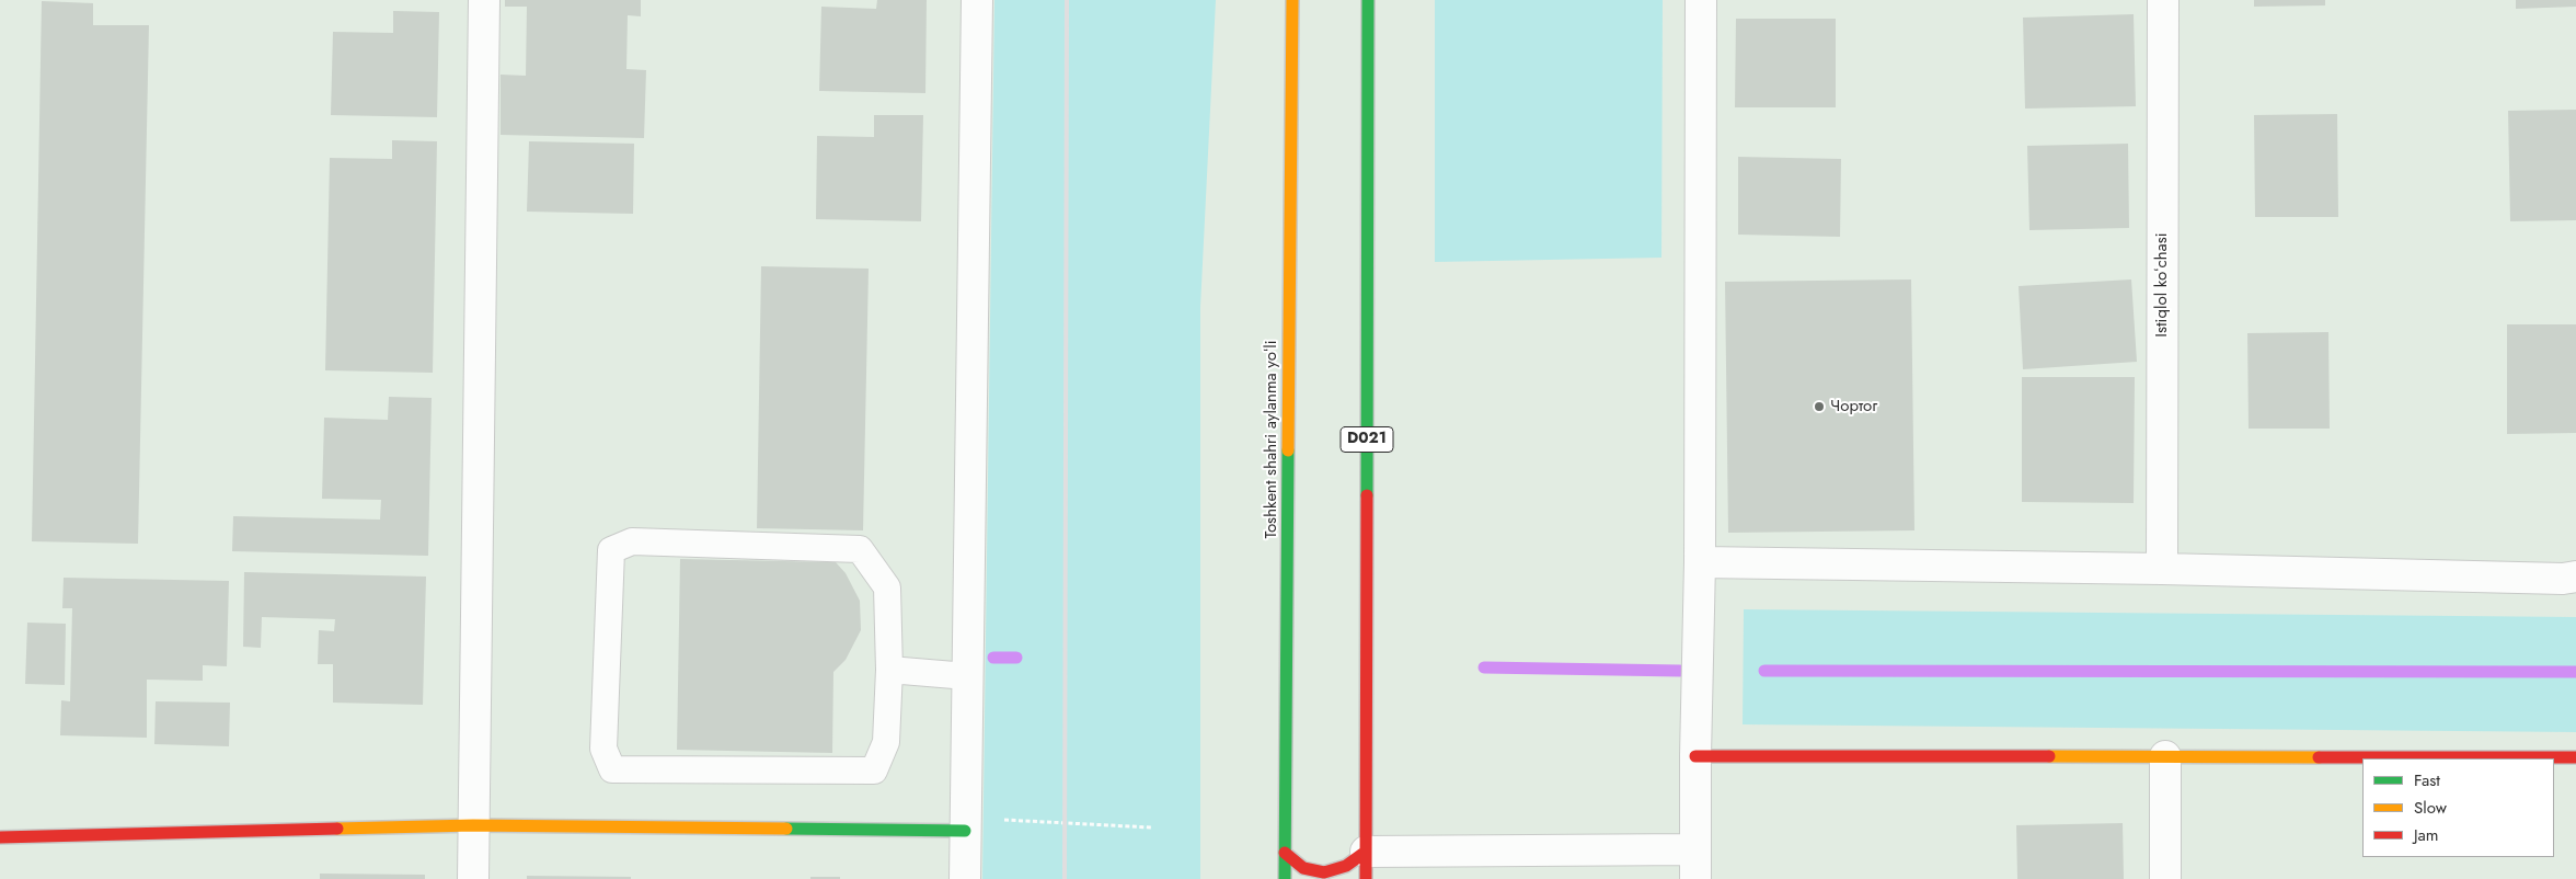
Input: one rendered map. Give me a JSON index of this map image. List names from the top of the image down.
{
  "streets": {
    "main road": ["Toshkent shahri aylanma yoʻli", "D021"],
    "street": ["Istiqlol koʻchasi"]
  },
  "places": ["Чортог"],
  "legend": ["Fast", "Slow", "Jam"]
}
